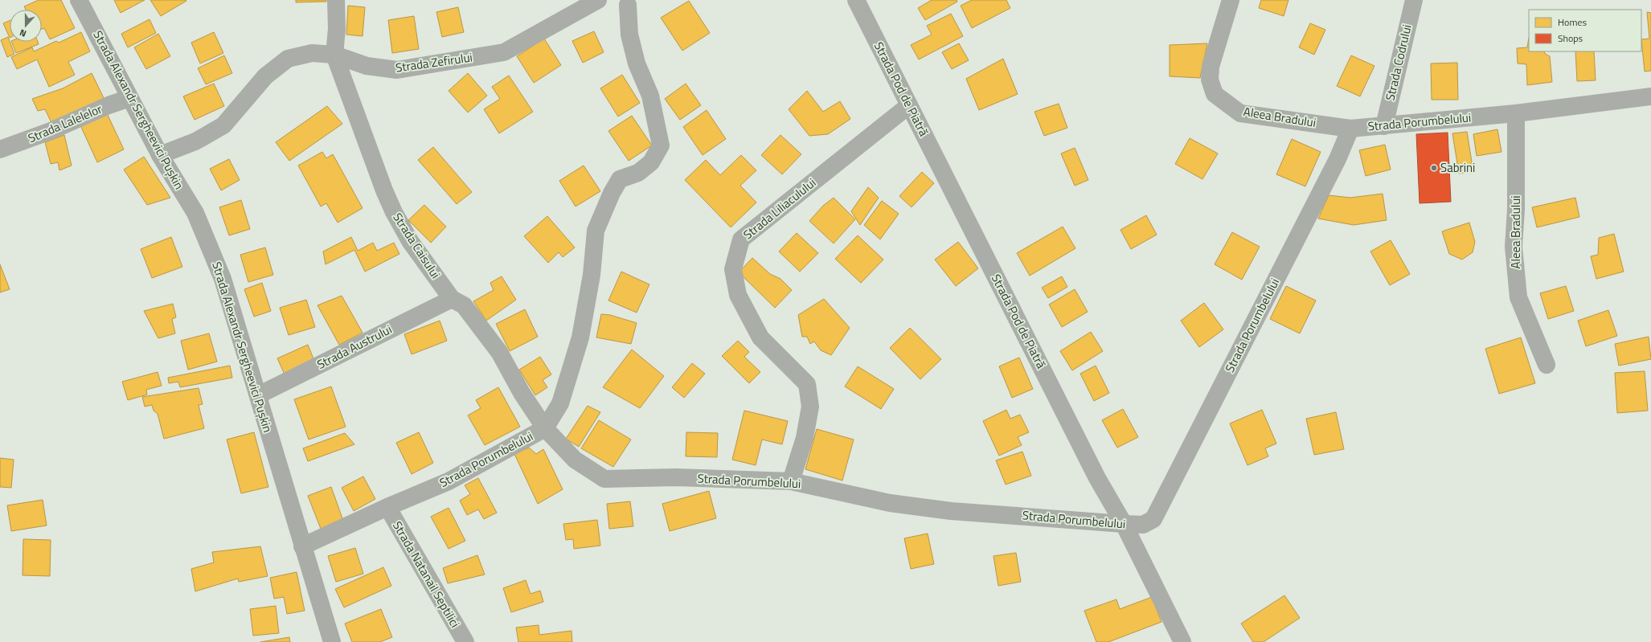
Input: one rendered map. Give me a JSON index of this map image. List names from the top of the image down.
{
  "streets": {
    "street": [
      "Strada Zefirului",
      "Strada Codrului",
      "Strada Pod de Piatră",
      "Strada Alexandr Sergheevici Pușkin",
      "Aleea Bradului",
      "Strada Porumbelului",
      "Strada Lalelelor",
      "Strada Liliaculului",
      "Strada Caisului",
      "Strada Austrului",
      "Strada Natanail Septilici"
    ]
  },
  "crossings": [
    ["Strada Zefirului", "Strada Alexandr Sergheevici Pușkin"],
    ["Strada Zefirului", "Strada Caisului"],
    ["Strada Codrului", "Strada Porumbelului"],
    ["Strada Pod de Piatră", "Strada Porumbelului"],
    ["Strada Pod de Piatră", "Strada Liliaculului"],
    ["Strada Alexandr Sergheevici Pușkin", "Strada Porumbelului"],
    ["Strada Alexandr Sergheevici Pușkin", "Strada Lalelelor"],
    ["Strada Alexandr Sergheevici Pușkin", "Strada Austrului"],
    ["Aleea Bradului", "Strada Porumbelului"],
    ["Strada Porumbelului", "Strada Liliaculului"],
    ["Strada Porumbelului", "Strada Caisului"],
    ["Strada Porumbelului", "Strada Natanail Septilici"],
    ["Strada Caisului", "Strada Austrului"]
  ],
  "places": ["Sabrini"],
  "legend": ["Homes", "Shops"],
  "north": "bottom"
}
